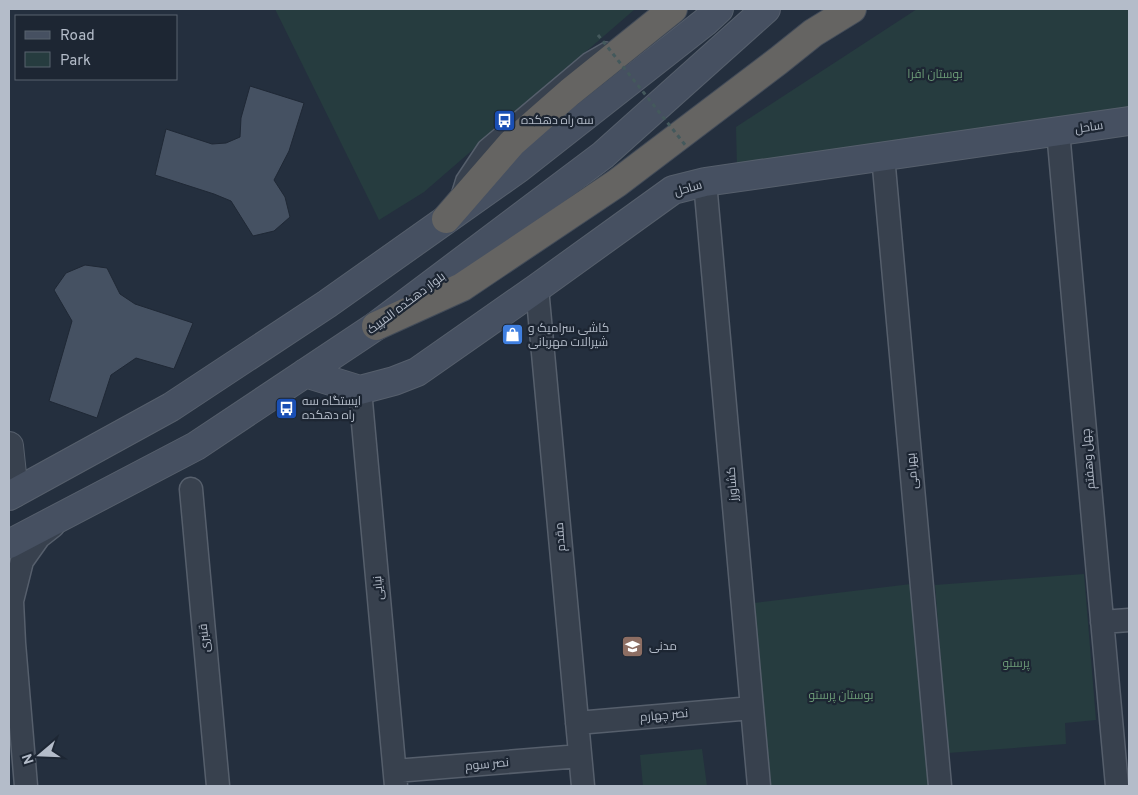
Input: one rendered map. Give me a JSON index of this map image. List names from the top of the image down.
{
  "streets": {
    "main road": ["ساحل", "بلوار دهکده المپیک"],
    "street": [
      "چهل وهفتم",
      "بهرامی",
      "کشاورز",
      "مقدم",
      "نیایی",
      "قنبری",
      "نصر چهارم",
      "نصر سوم"
    ]
  },
  "crossings": [
    ["ساحل", "چهل وهفتم"],
    ["ساحل", "بهرامی"],
    ["ساحل", "کشاورز"],
    ["ساحل", "مقدم"],
    ["ساحل", "نیایی"],
    ["کشاورز", "نصر چهارم"],
    ["مقدم", "نصر چهارم"],
    ["مقدم", "نصر سوم"],
    ["نیایی", "نصر سوم"]
  ],
  "parks": ["بوستان افرا", "پرستو", "بوستان پرستو"],
  "places": {
    "bus stop": ["سه راه دهکده", "ایستگاه سه راه دهکده"],
    "shop": ["کاشی سرامیک و شیرالات مهربانی"],
    "school or university": ["مدنی"]
  },
  "legend": ["Road", "Park"],
  "north": "left"
}
